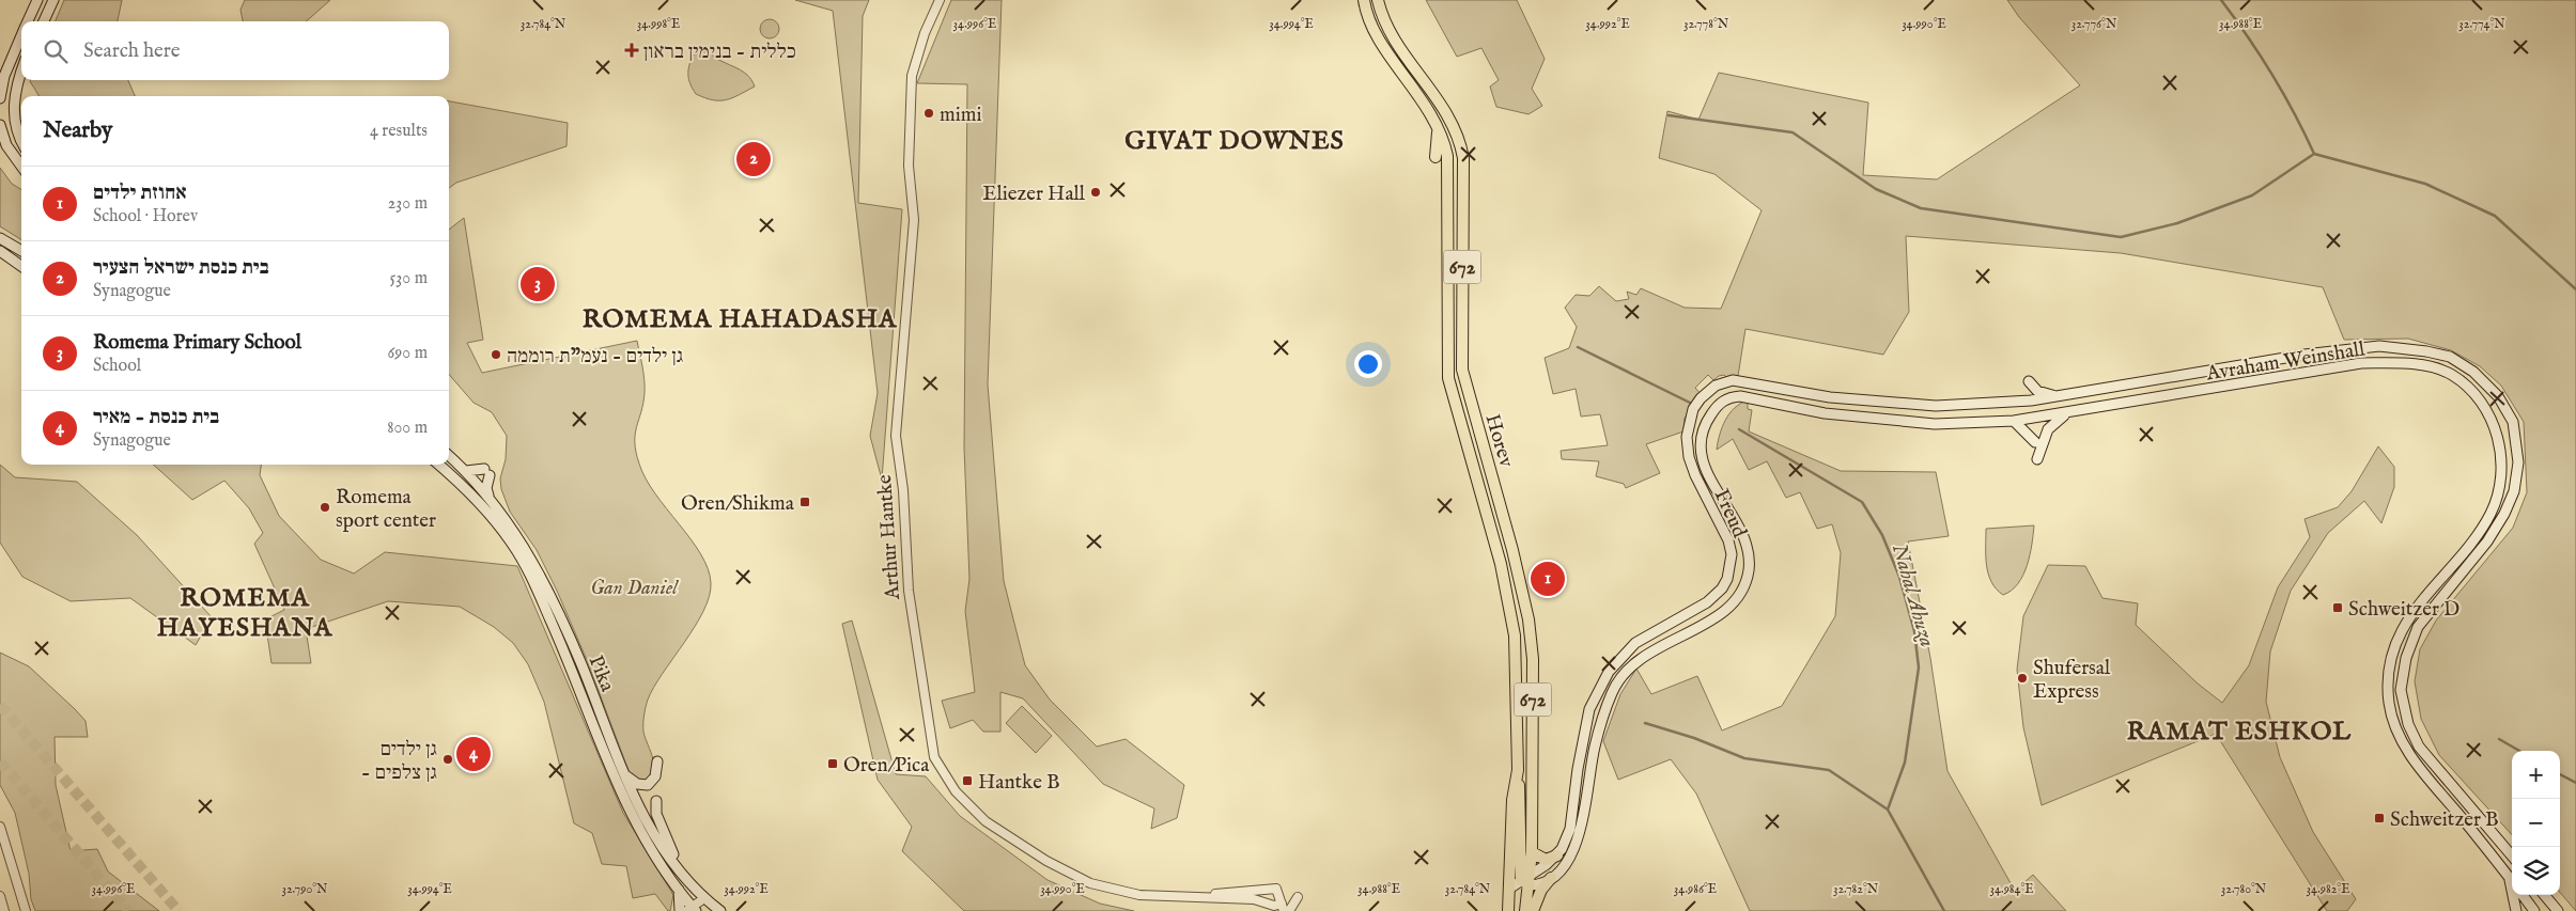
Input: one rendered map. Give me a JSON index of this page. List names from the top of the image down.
{
  "streets": {
    "main road": [
      "672",
      "Avraham Weinshall",
      "Horev",
      "Freud",
      "Pika"
    ],
    "street": ["Arthur Hantke"]
  },
  "crossings": [
    ["Avraham Weinshall", "Freud"],
    ["Horev", "Freud"]
  ],
  "districts": [
    "GIVAT DOWNES",
    "ROMEMA HAHADASHA",
    "ROMEMA HAYESHANA",
    "RAMAT ESHKOL"
  ],
  "water": ["Nahal Ahuza"],
  "parks": ["Gan Daniel"],
  "places": {
    "health": ["כללית - בנימין בראון"],
    "other": [
      "mimi",
      "Eliezer Hall",
      "גן ילדים - נעמ\"ת רוממה",
      "Romema sport center",
      "Shufersal Express",
      "גן ילדים - גן צלפים"
    ],
    "transit": [
      "Oren/Shikma",
      "Schweitzer D",
      "Oren/Pica",
      "Hantke B",
      "Schweitzer B"
    ]
  },
  "page": {
    "search": "Search here",
    "heading": ["Nearby", "4 results"],
    "pins": [
      "2",
      "3",
      "1",
      "4"
    ],
    "list": [
      {
        "mark": "1",
        "name": "אחוזת ילדים",
        "note": "School · Horev",
        "value": "230 m"
      },
      {
        "mark": "2",
        "name": "בית כנסת ישראל הצעיר",
        "note": "Synagogue",
        "value": "530 m"
      },
      {
        "mark": "3",
        "name": "Romema Primary School",
        "note": "School",
        "value": "690 m"
      },
      {
        "mark": "4",
        "name": "בית כנסת - מאיר",
        "note": "Synagogue",
        "value": "800 m"
      }
    ],
    "map_buttons": ["+", "−"]
  },
  "coordinates": [
    "32.784°N",
    "32.778°N",
    "32.776°N",
    "32.774°N",
    "34.998°E",
    "34.996°E",
    "34.994°E",
    "34.992°E",
    "34.990°E",
    "34.988°E",
    "34.986°E",
    "34.984°E",
    "34.982°E",
    "32.790°N",
    "32.782°N",
    "32.780°N"
  ]
}
